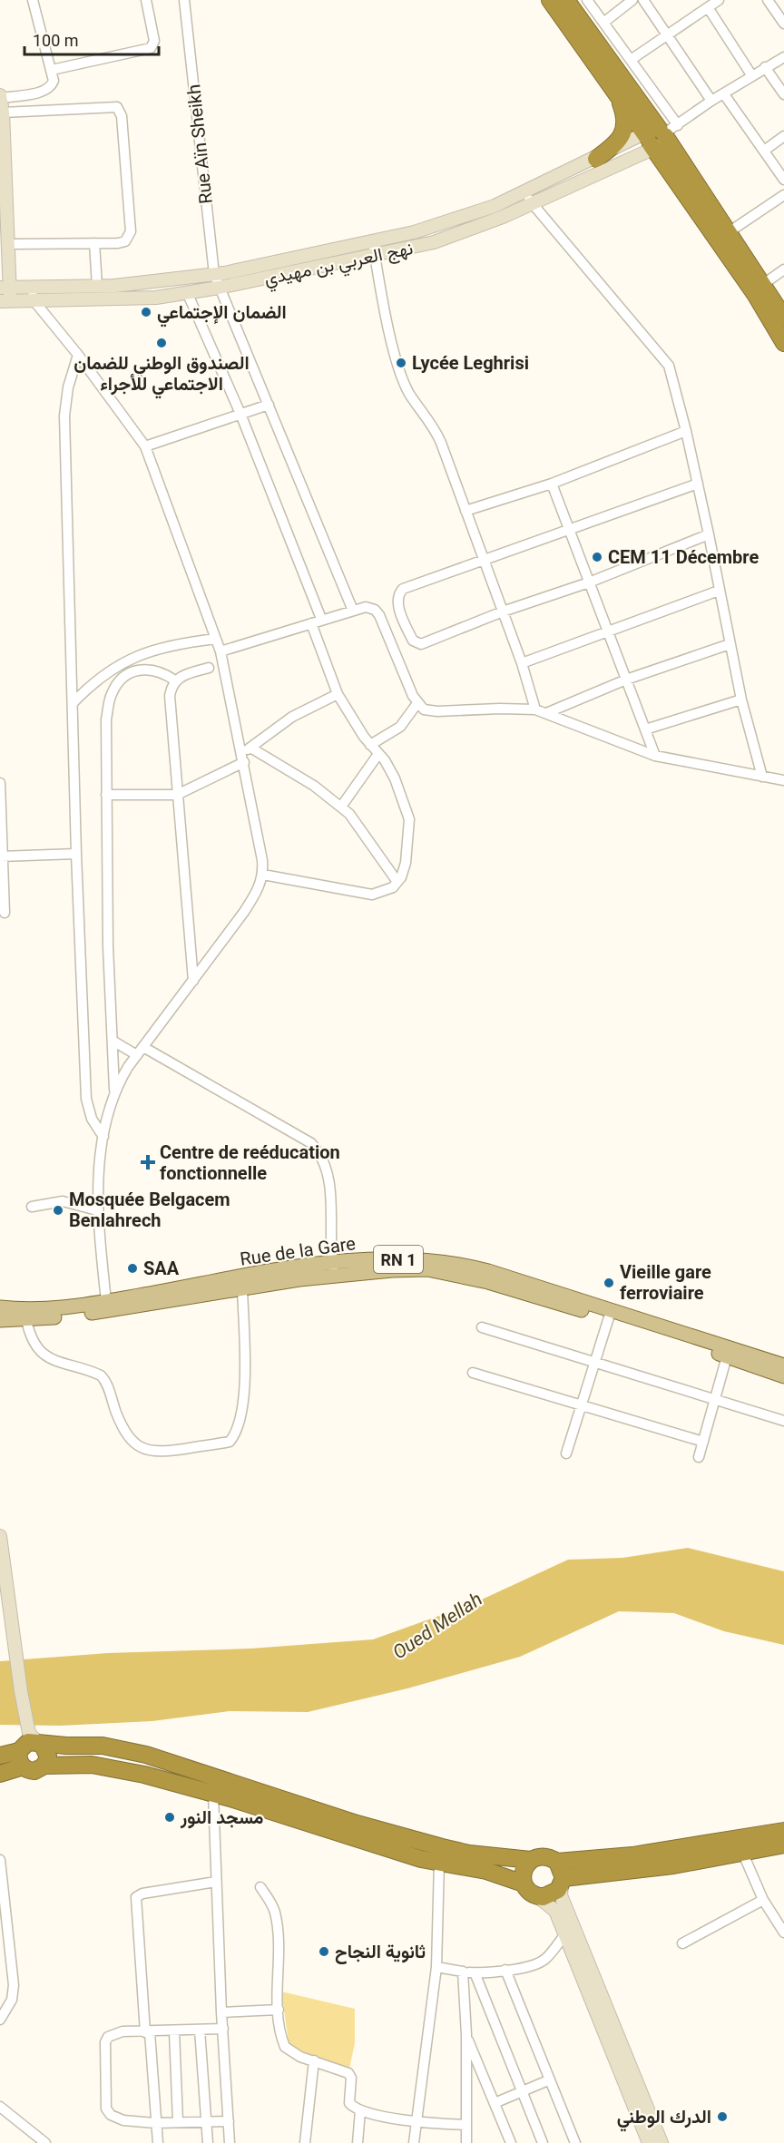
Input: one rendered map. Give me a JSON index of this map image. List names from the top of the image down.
{
  "streets": {
    "main road": ["نهج العربي بن مهيدي", "Rue de la Gare", "RN 1"],
    "street": ["Rue Aïn Sheikh"]
  },
  "crossings": [
    ["Rue Aïn Sheikh", "نهج العربي بن مهيدي"]
  ],
  "water": ["Oued Mellah"],
  "places": {
    "other": [
      "الضمان الإجتماعي",
      "الصندوق الوطني للضمان الاجتماعي للأجراء",
      "Lycée Leghrisi",
      "CEM 11 Décembre",
      "Mosquée Belgacem Benlahrech",
      "SAA",
      "Vieille gare ferroviaire",
      "مسجد النور",
      "ثانوية النجاح",
      "الدرك الوطني"
    ],
    "health": ["Centre de reéducation fonctionnelle"]
  },
  "scale_bar": "100 m"
}
